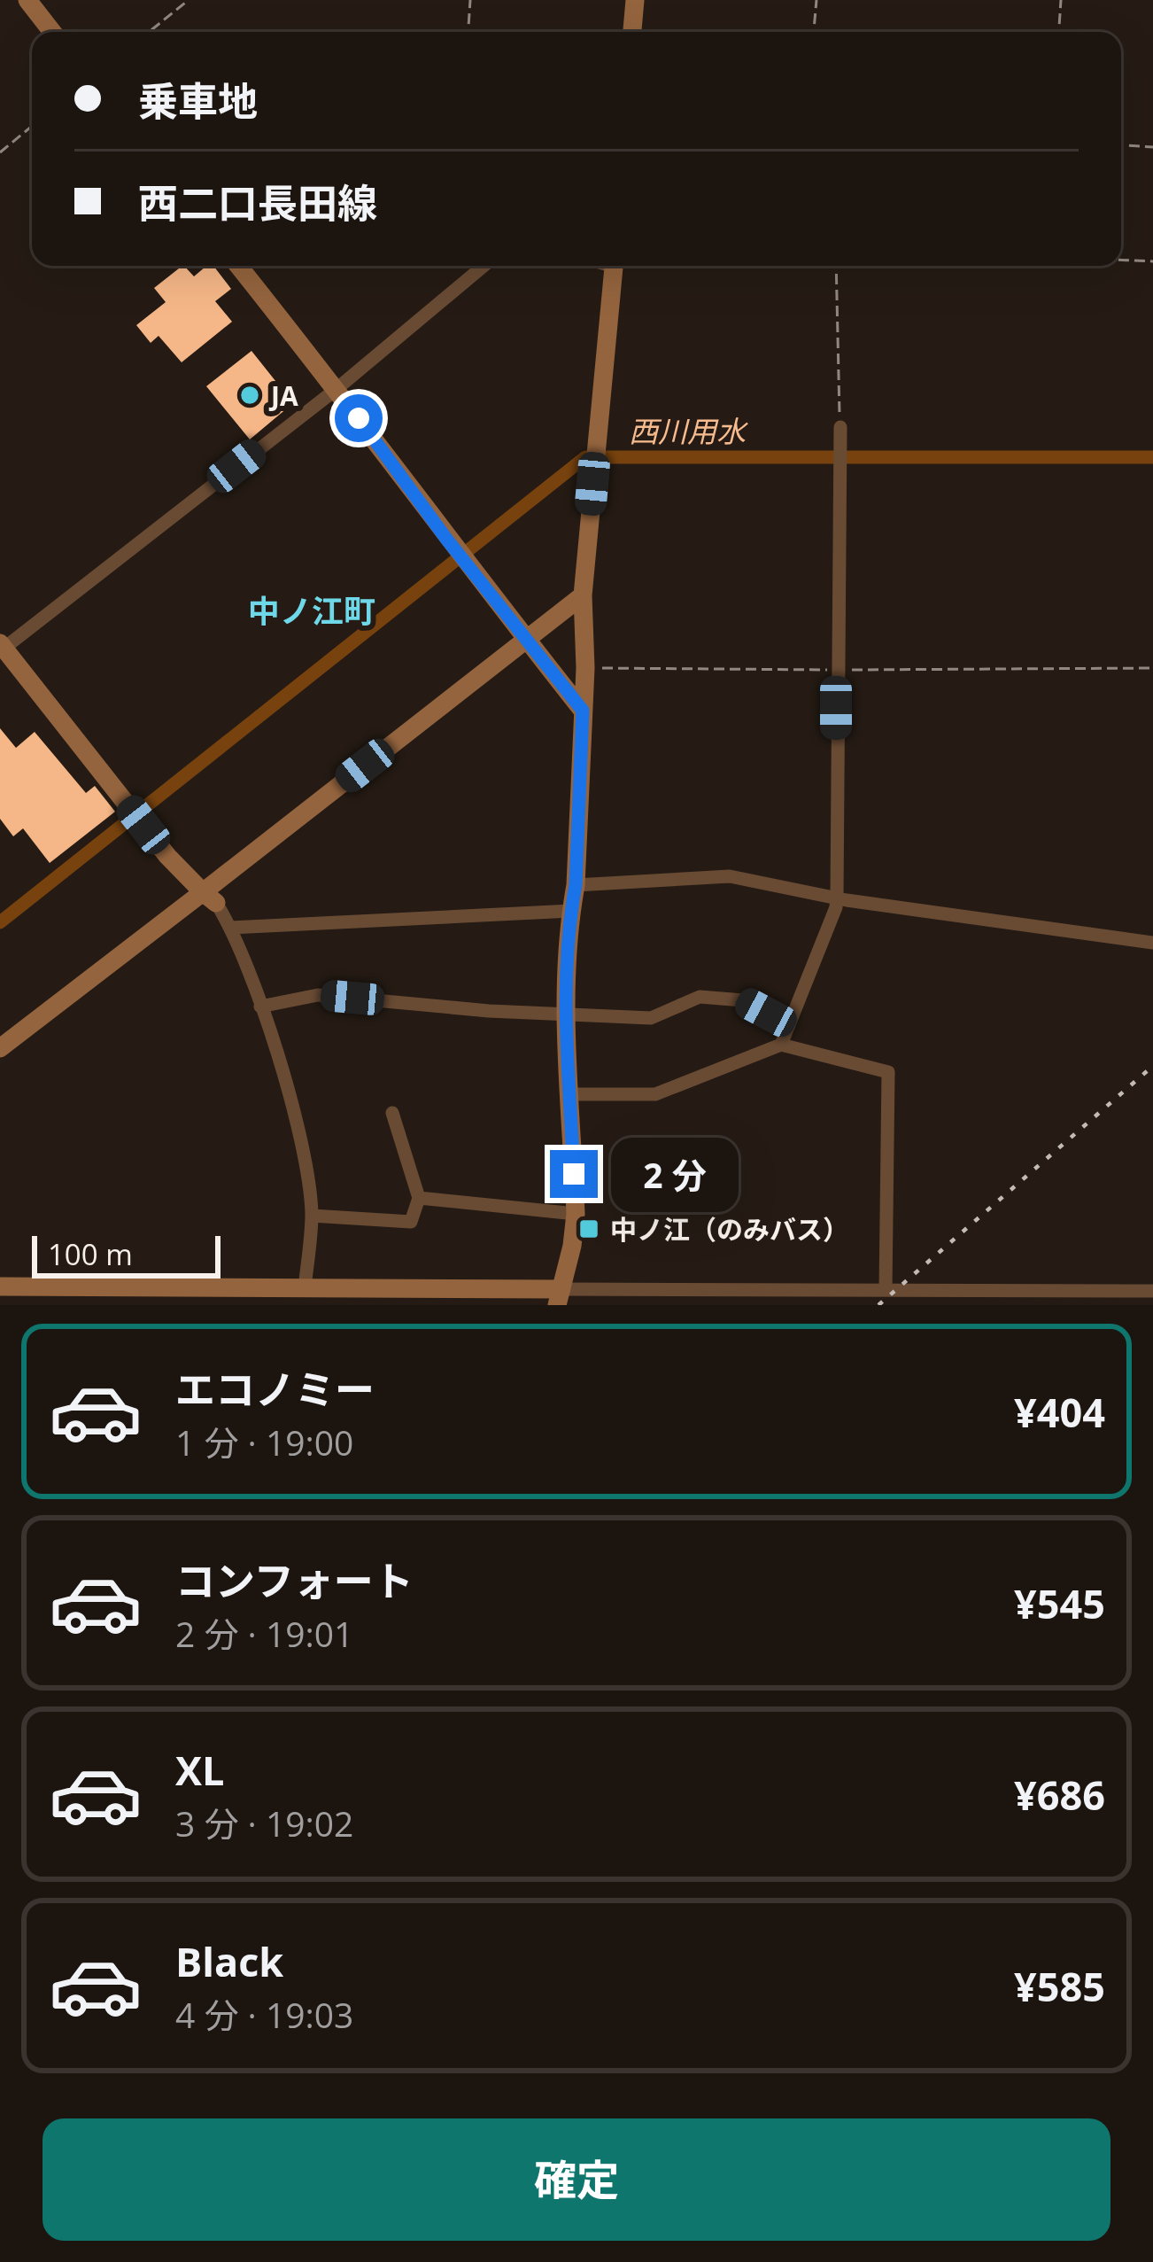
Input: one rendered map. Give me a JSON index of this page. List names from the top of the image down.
{
  "districts": ["中ノ江町"],
  "water": ["西川用水"],
  "places": {
    "other": ["JA"],
    "transit": ["中ノ江（のみバス）"]
  },
  "scale_bar": "100 m",
  "page": {
    "banner": ["乗車地", "西二口長田線"],
    "bubble": "2 分",
    "scale": "100 m",
    "list": [
      {
        "name": "エコノミー",
        "note": "1 分 · 19:00",
        "value": "¥404"
      },
      {
        "name": "コンフォート",
        "note": "2 分 · 19:01",
        "value": "¥545"
      },
      {
        "name": "XL",
        "note": "3 分 · 19:02",
        "value": "¥686"
      },
      {
        "name": "Black",
        "note": "4 分 · 19:03",
        "value": "¥585"
      }
    ],
    "buttons": "確定"
  }
}
